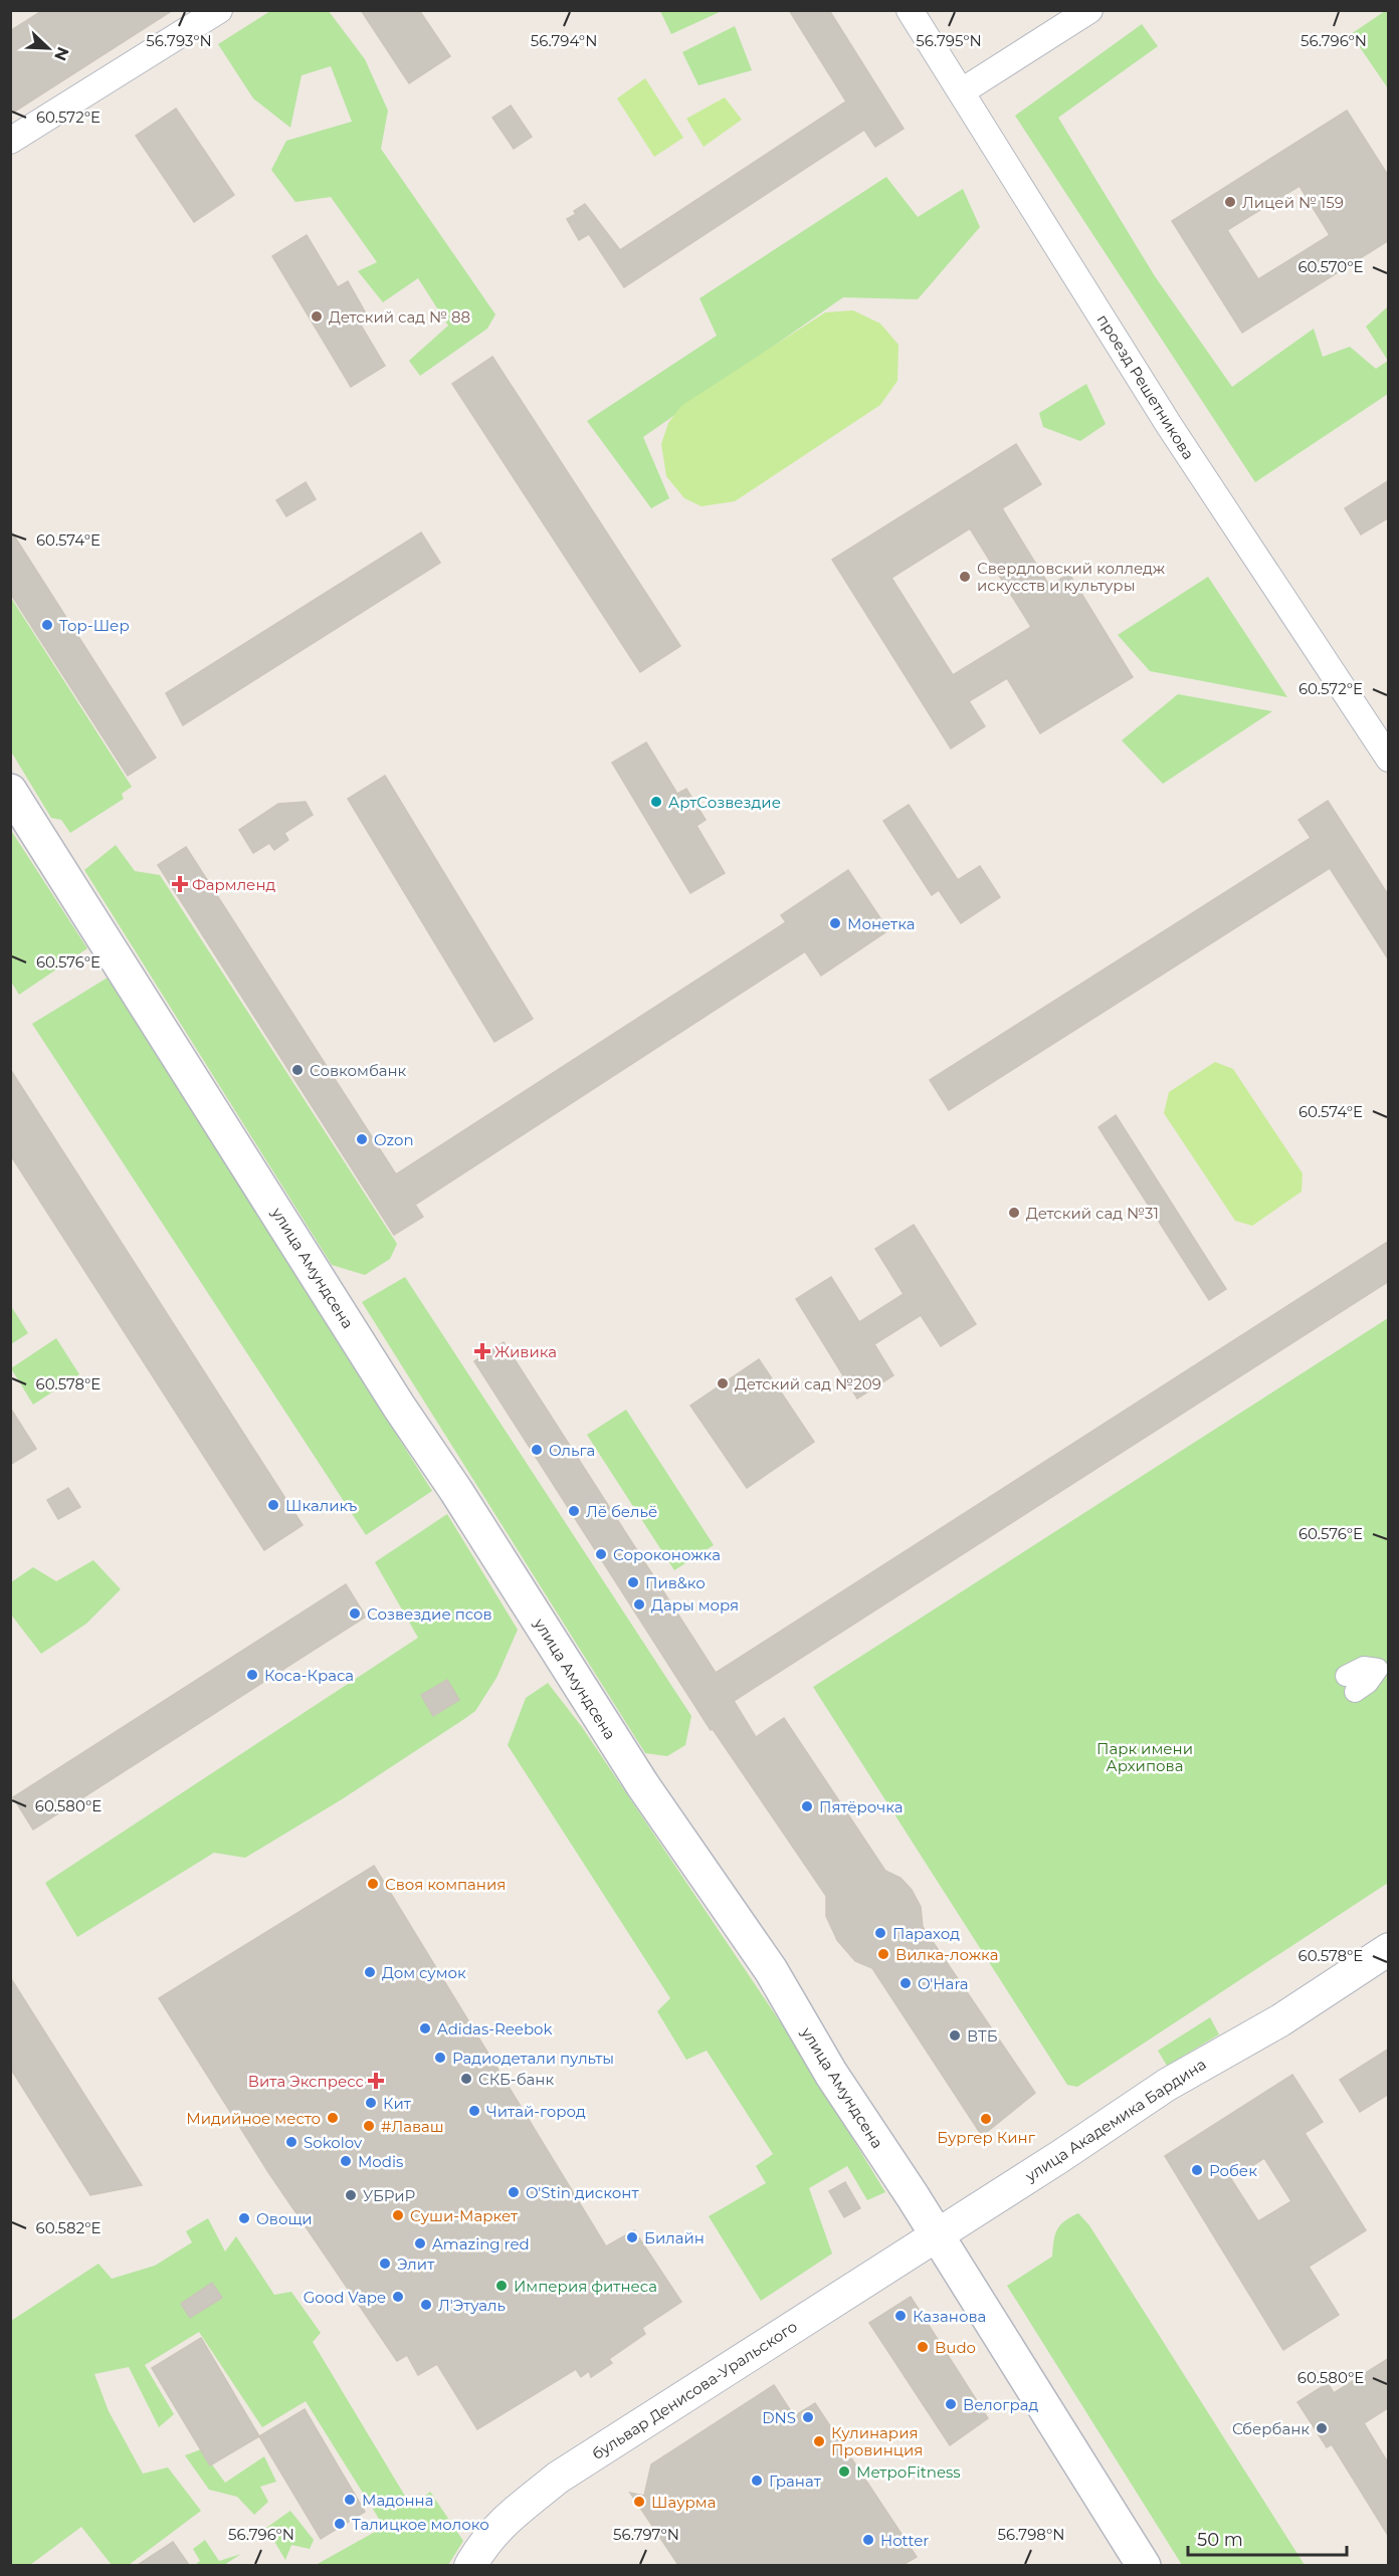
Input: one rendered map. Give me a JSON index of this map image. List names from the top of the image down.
{
  "streets": {
    "main road": ["улица Амундсена"],
    "street": ["проезд Решетникова", "улица Академика Бардина", "бульвар Денисова-Уральского"]
  },
  "crossings": [
    ["улица Амундсена", "улица Академика Бардина"],
    ["улица Амундсена", "бульвар Денисова-Уральского"],
    ["улица Академика Бардина", "бульвар Денисова-Уральского"]
  ],
  "parks": ["Парк имени Архипова"],
  "places": {
    "other": [
      "Лицей № 159",
      "Детский сад № 88",
      "Свердловский колледж искусств и культуры",
      "Тор-Шер",
      "АртСозвездие",
      "Монетка",
      "Совкомбанк",
      "Ozon",
      "Детский сад №31",
      "Детский сад №209",
      "Ольга",
      "Шкаликъ",
      "Лё бельё",
      "Сороконожка",
      "Пив&ко",
      "Дары моря",
      "Созвездие псов",
      "Коса-Краса",
      "Пятёрочка",
      "Своя компания",
      "Параход",
      "Вилка-ложка",
      "Дом сумок",
      "O'Hara",
      "Adidas-Reebok",
      "ВТБ",
      "Радиодетали пульты",
      "СКБ-банк",
      "Кит",
      "Читай-город",
      "Мидийное место",
      "Бургер Кинг",
      "#Лаваш",
      "Sokolov",
      "Modis",
      "Робек",
      "O'Stin дисконт",
      "УБРиР",
      "Суши-Маркет",
      "Овощи",
      "Билайн",
      "Amazing red",
      "Элит",
      "Империя фитнеса",
      "Good Vape",
      "Л'Этуаль",
      "Казанова",
      "Budo",
      "Велоград",
      "DNS",
      "Сбербанк",
      "Кулинария Провинция",
      "МетроFitness",
      "Гранат",
      "Мадонна",
      "Шаурма",
      "Талицкое молоко",
      "Hotter"
    ],
    "health": ["Фармленд", "Живика", "Вита Экспресс"]
  },
  "scale_bar": "50 m",
  "north": "bottom right",
  "coordinates": [
    "56.793°N",
    "56.794°N",
    "56.795°N",
    "56.796°N",
    "60.572°E",
    "60.570°E",
    "60.574°E",
    "60.576°E",
    "60.578°E",
    "60.580°E",
    "60.582°E",
    "56.797°N",
    "56.798°N"
  ]
}
